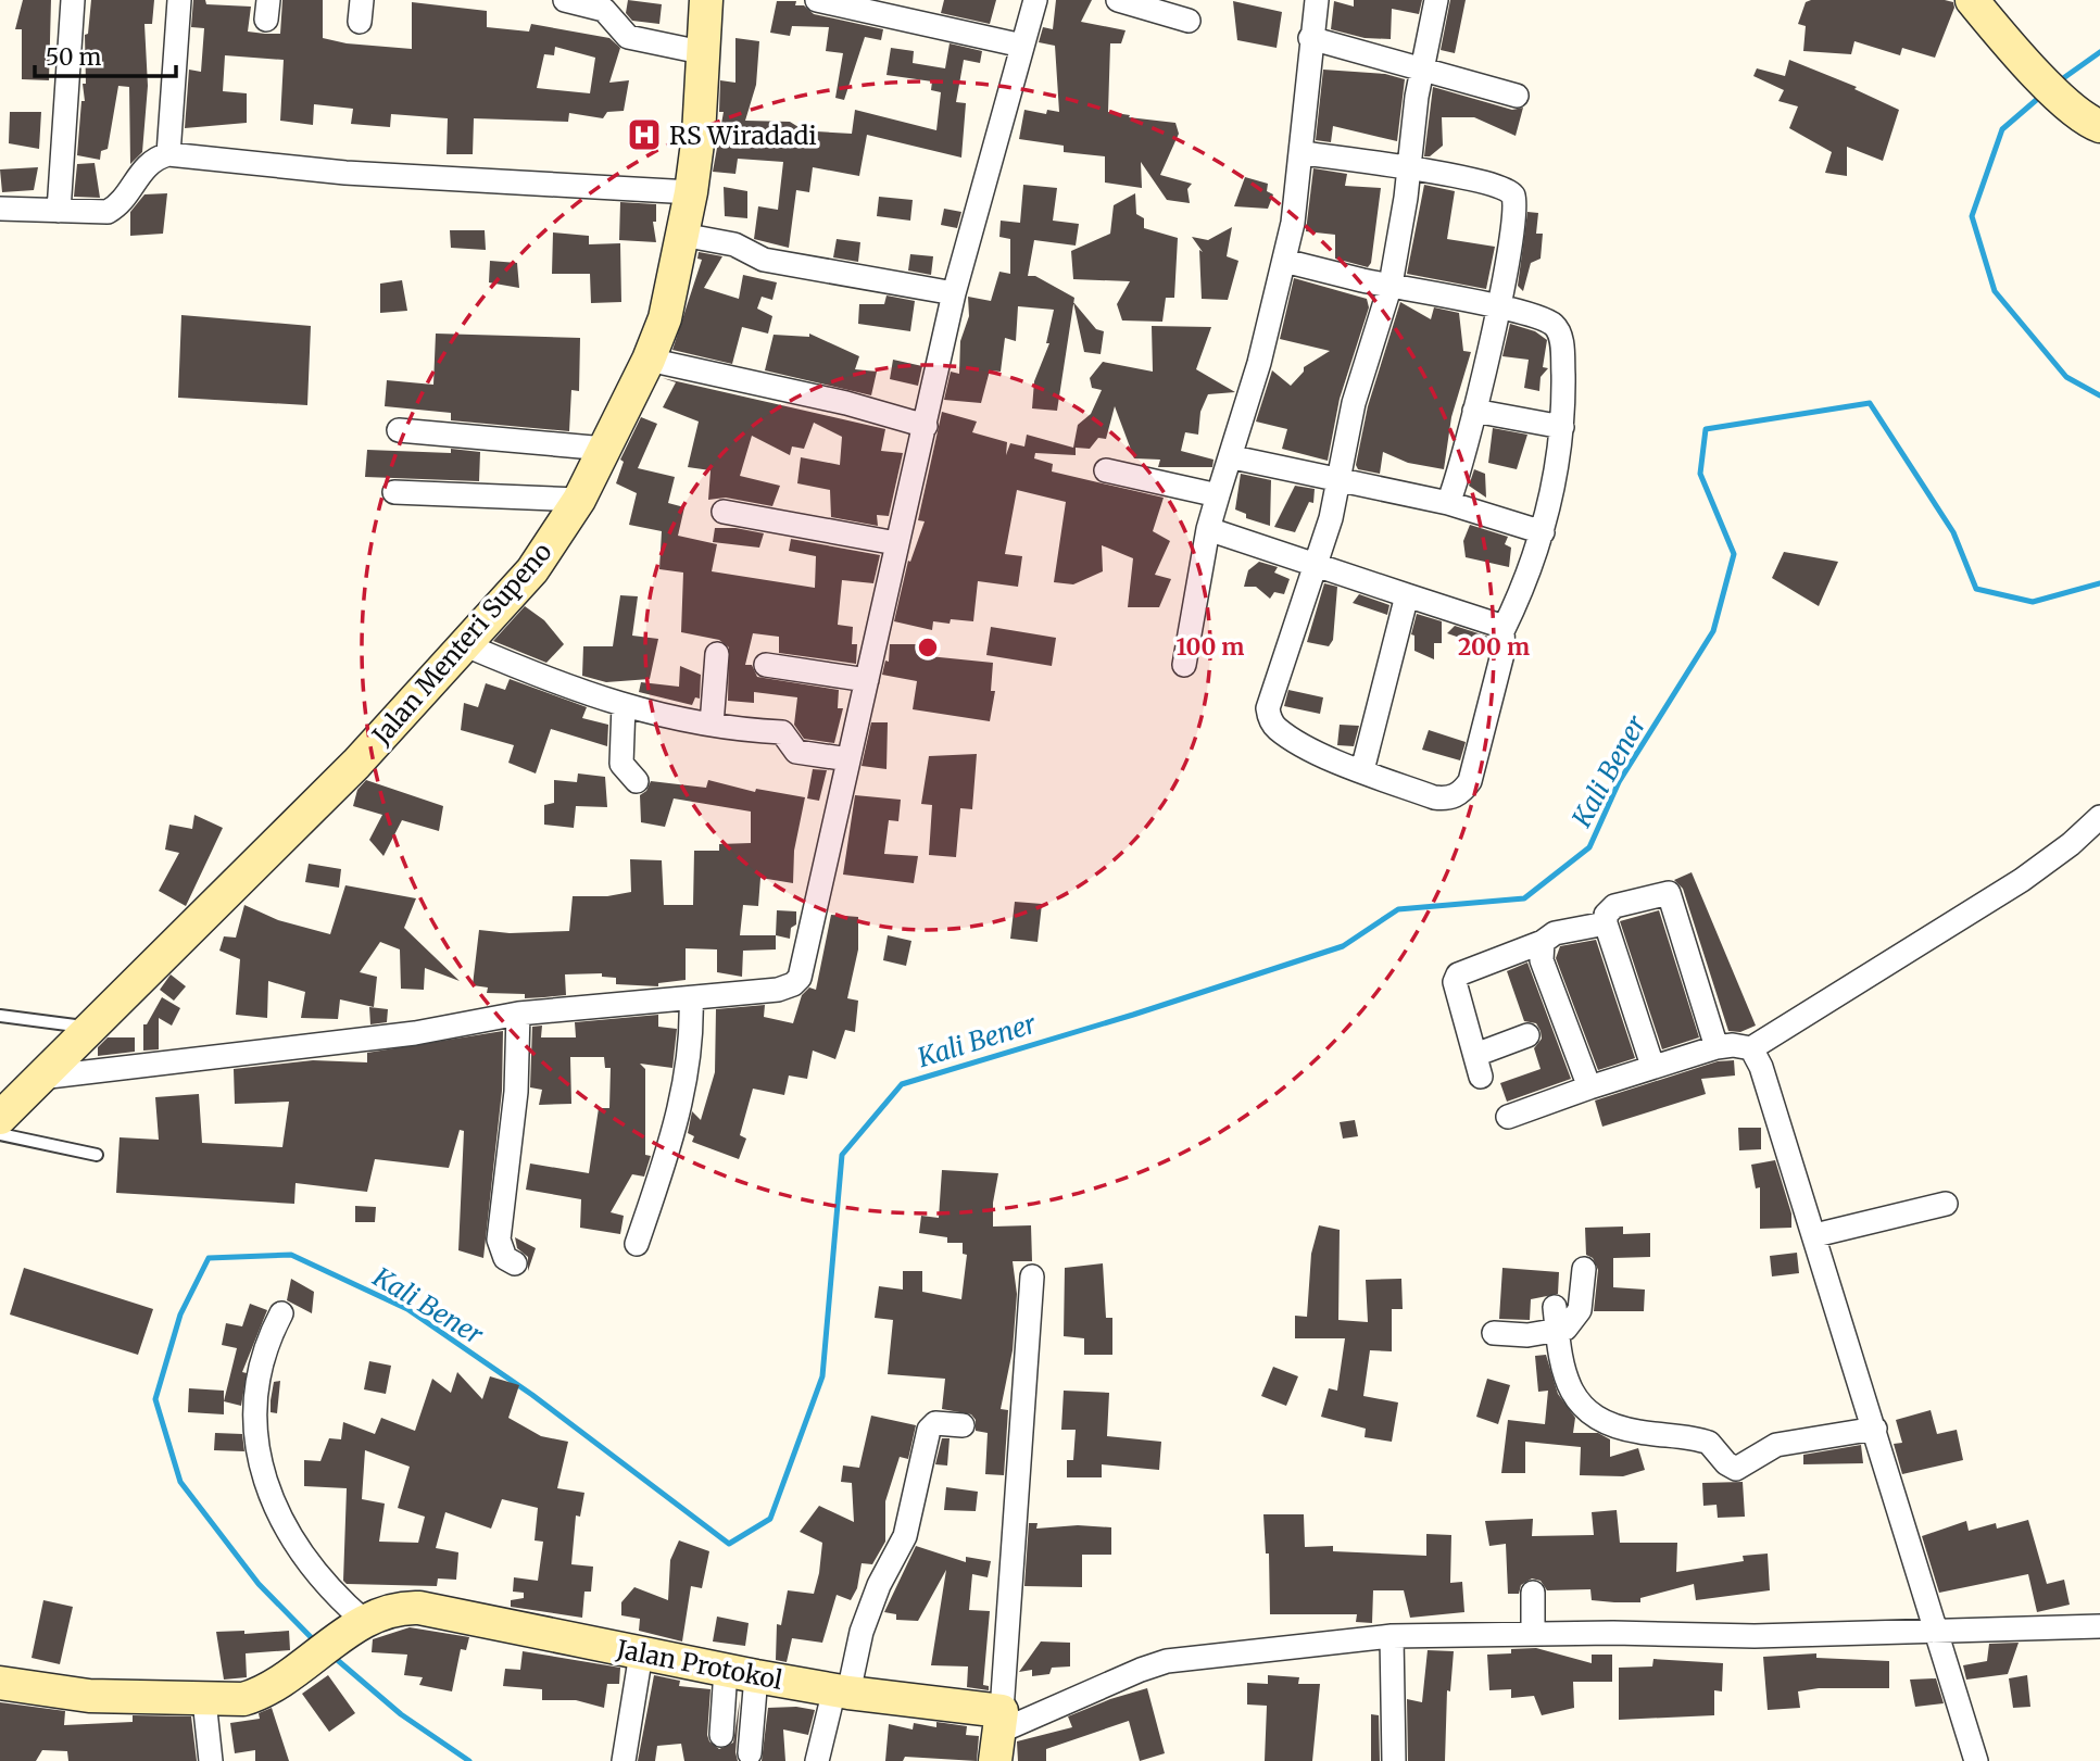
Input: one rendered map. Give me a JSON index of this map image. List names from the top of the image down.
{
  "streets": {
    "main road": ["Jalan Menteri Supeno", "Jalan Protokol"]
  },
  "water": ["Kali Bener"],
  "places": {
    "hospital": ["RS Wiradadi"]
  },
  "scale_bar": "50 m",
  "rings": ["100 m", "200 m"]
}
